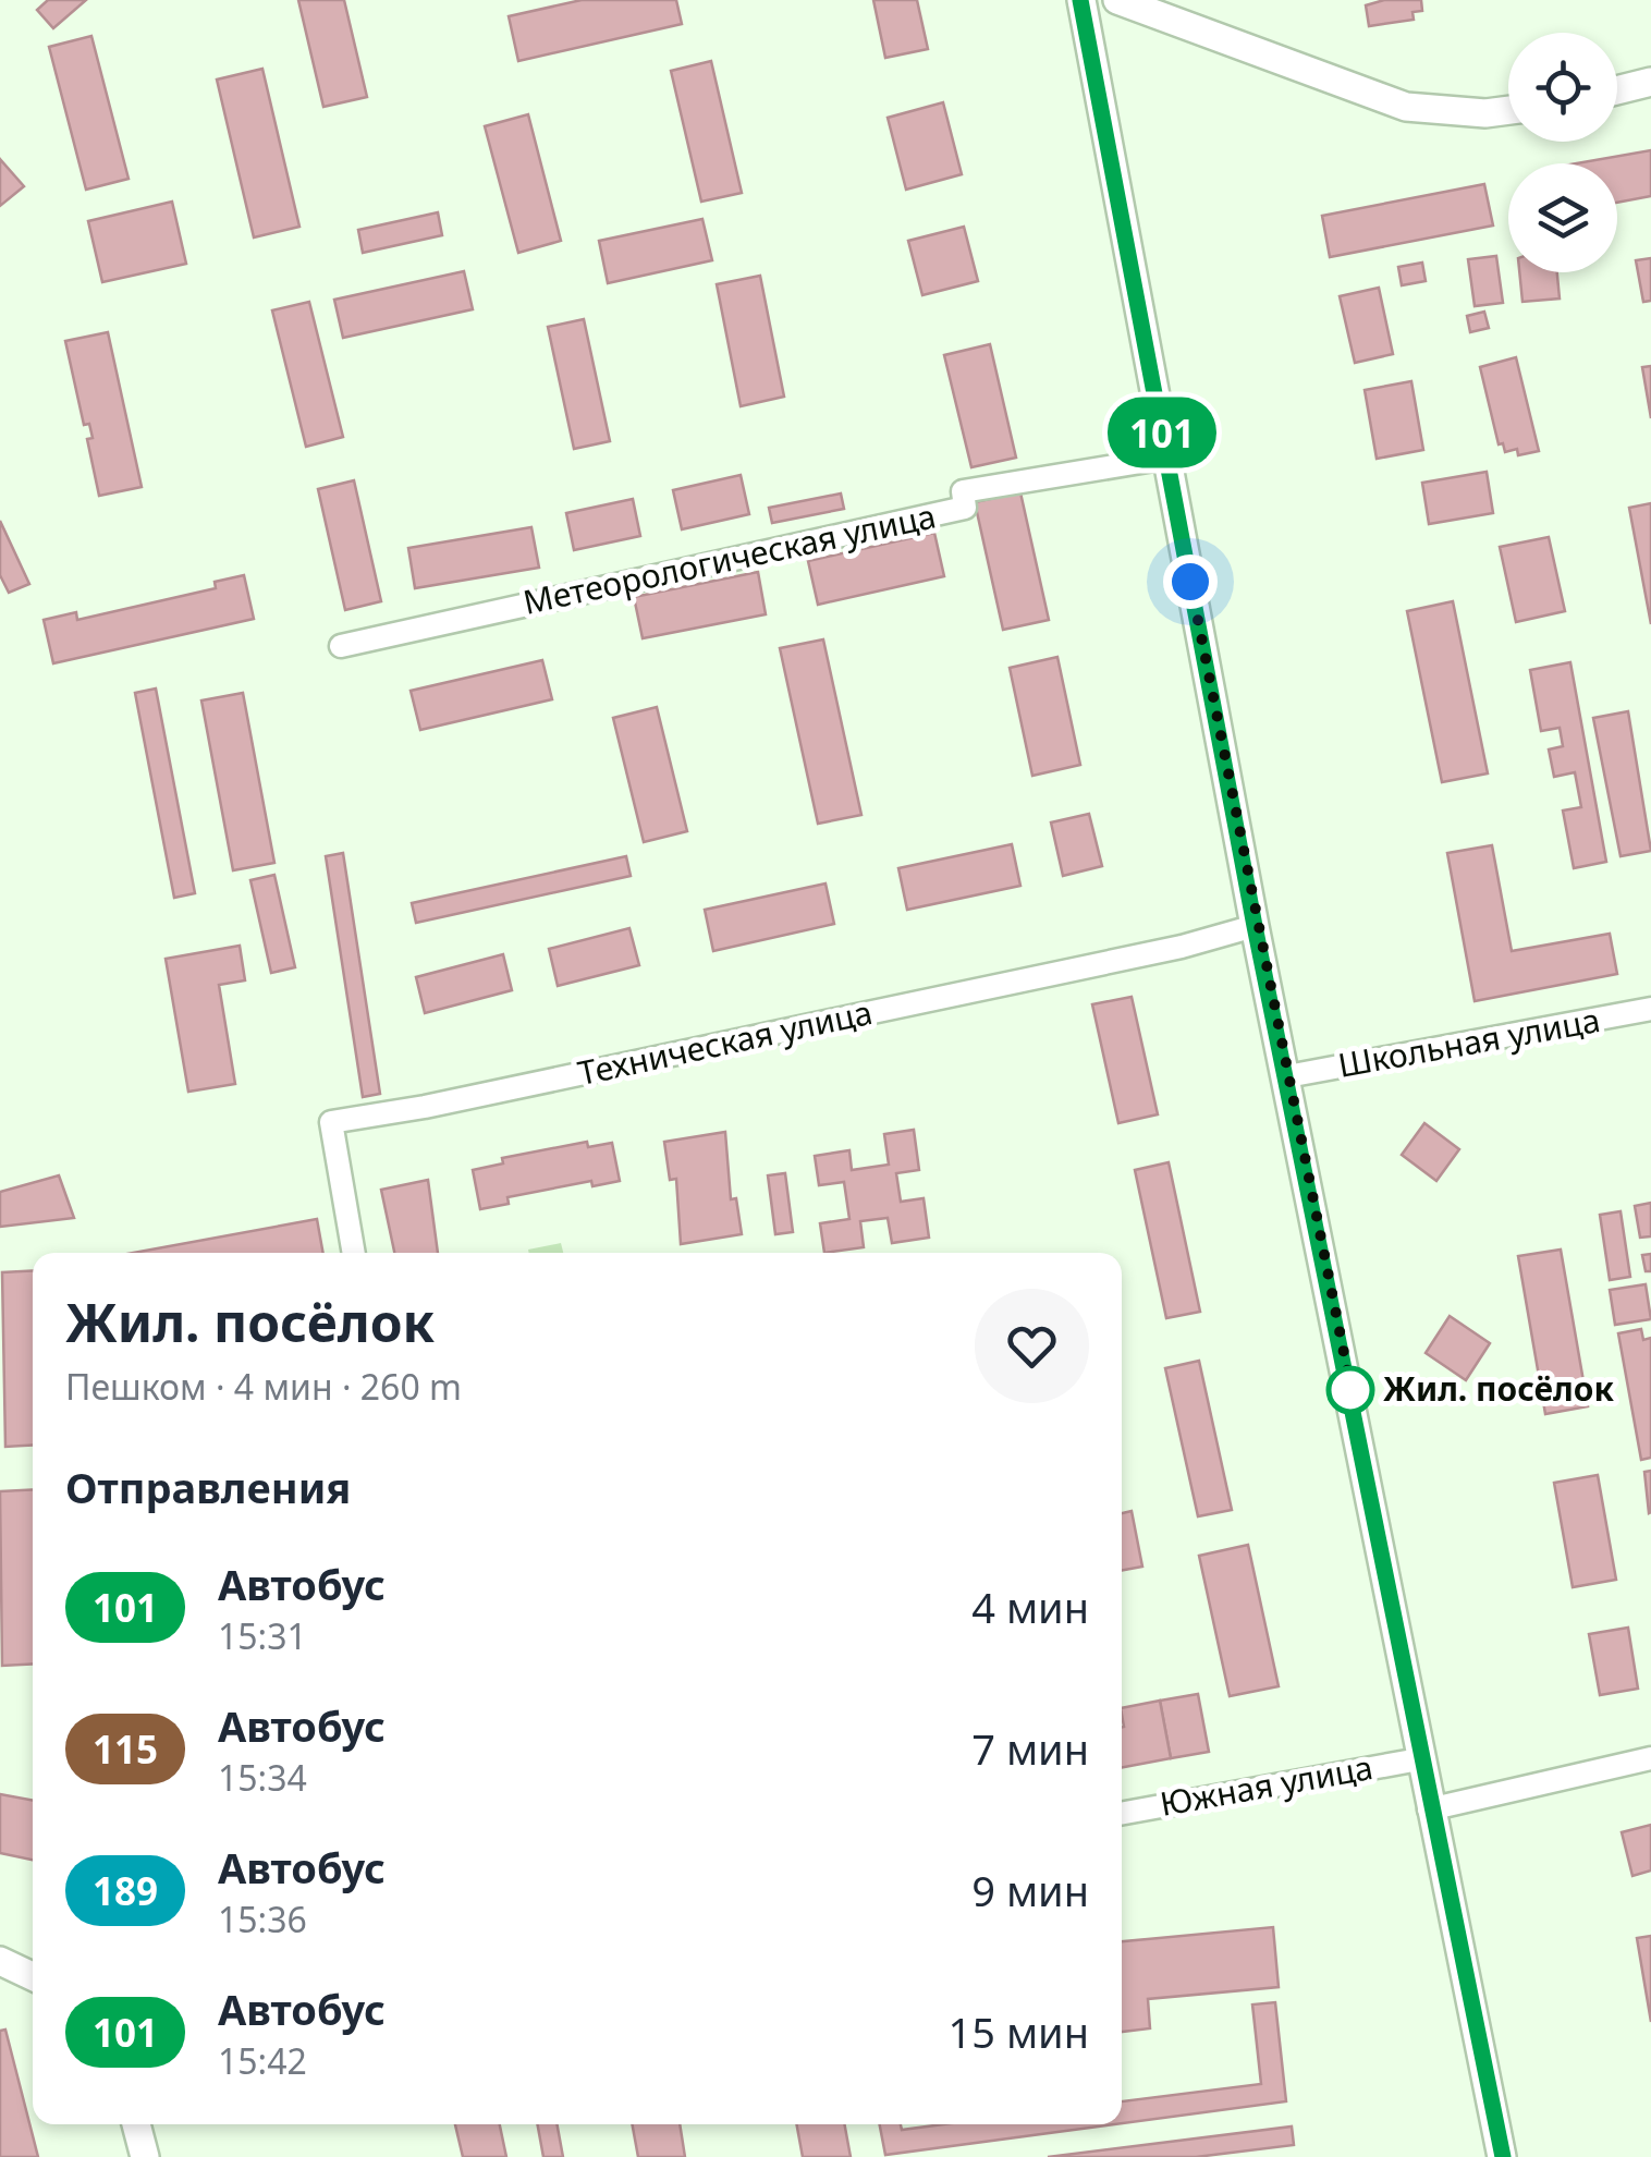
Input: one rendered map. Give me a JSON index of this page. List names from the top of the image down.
{
  "streets": {
    "street": [
      "Метеорологическая улица",
      "Техническая улица",
      "Школьная улица",
      "Южная улица"
    ]
  },
  "places": ["Жил. посёлок"],
  "lines": ["bus line 101"],
  "page": {
    "on_map": "101",
    "heading": [
      ["Жил. посёлок", "Пешком · 4 мин · 260 m"],
      "Отправления"
    ],
    "list": [
      {
        "mark": "101",
        "name": "Автобус",
        "note": "15:31",
        "value": "4 мин"
      },
      {
        "mark": "115",
        "name": "Автобус",
        "note": "15:34",
        "value": "7 мин"
      },
      {
        "mark": "189",
        "name": "Автобус",
        "note": "15:36",
        "value": "9 мин"
      },
      {
        "mark": "101",
        "name": "Автобус",
        "note": "15:42",
        "value": "15 мин"
      }
    ]
  }
}
